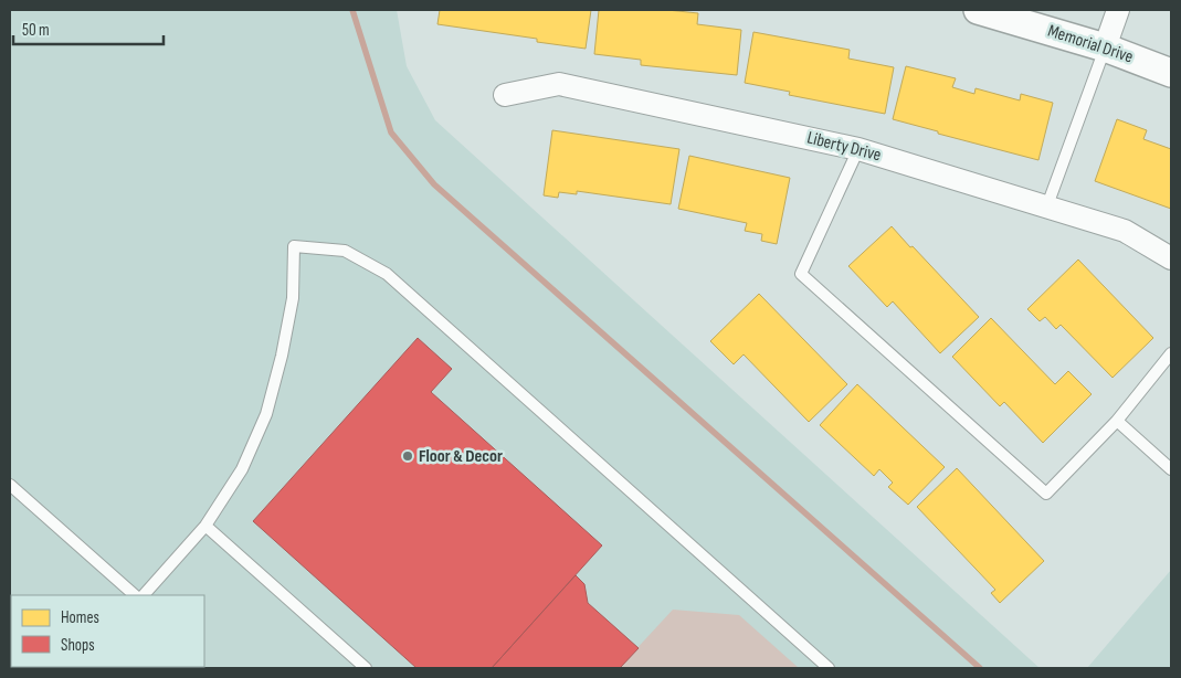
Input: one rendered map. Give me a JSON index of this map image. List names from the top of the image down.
{
  "streets": {
    "street": ["Memorial Drive", "Liberty Drive"]
  },
  "places": ["Floor & Decor"],
  "legend": ["Homes", "Shops"],
  "scale_bar": "50 m"
}
